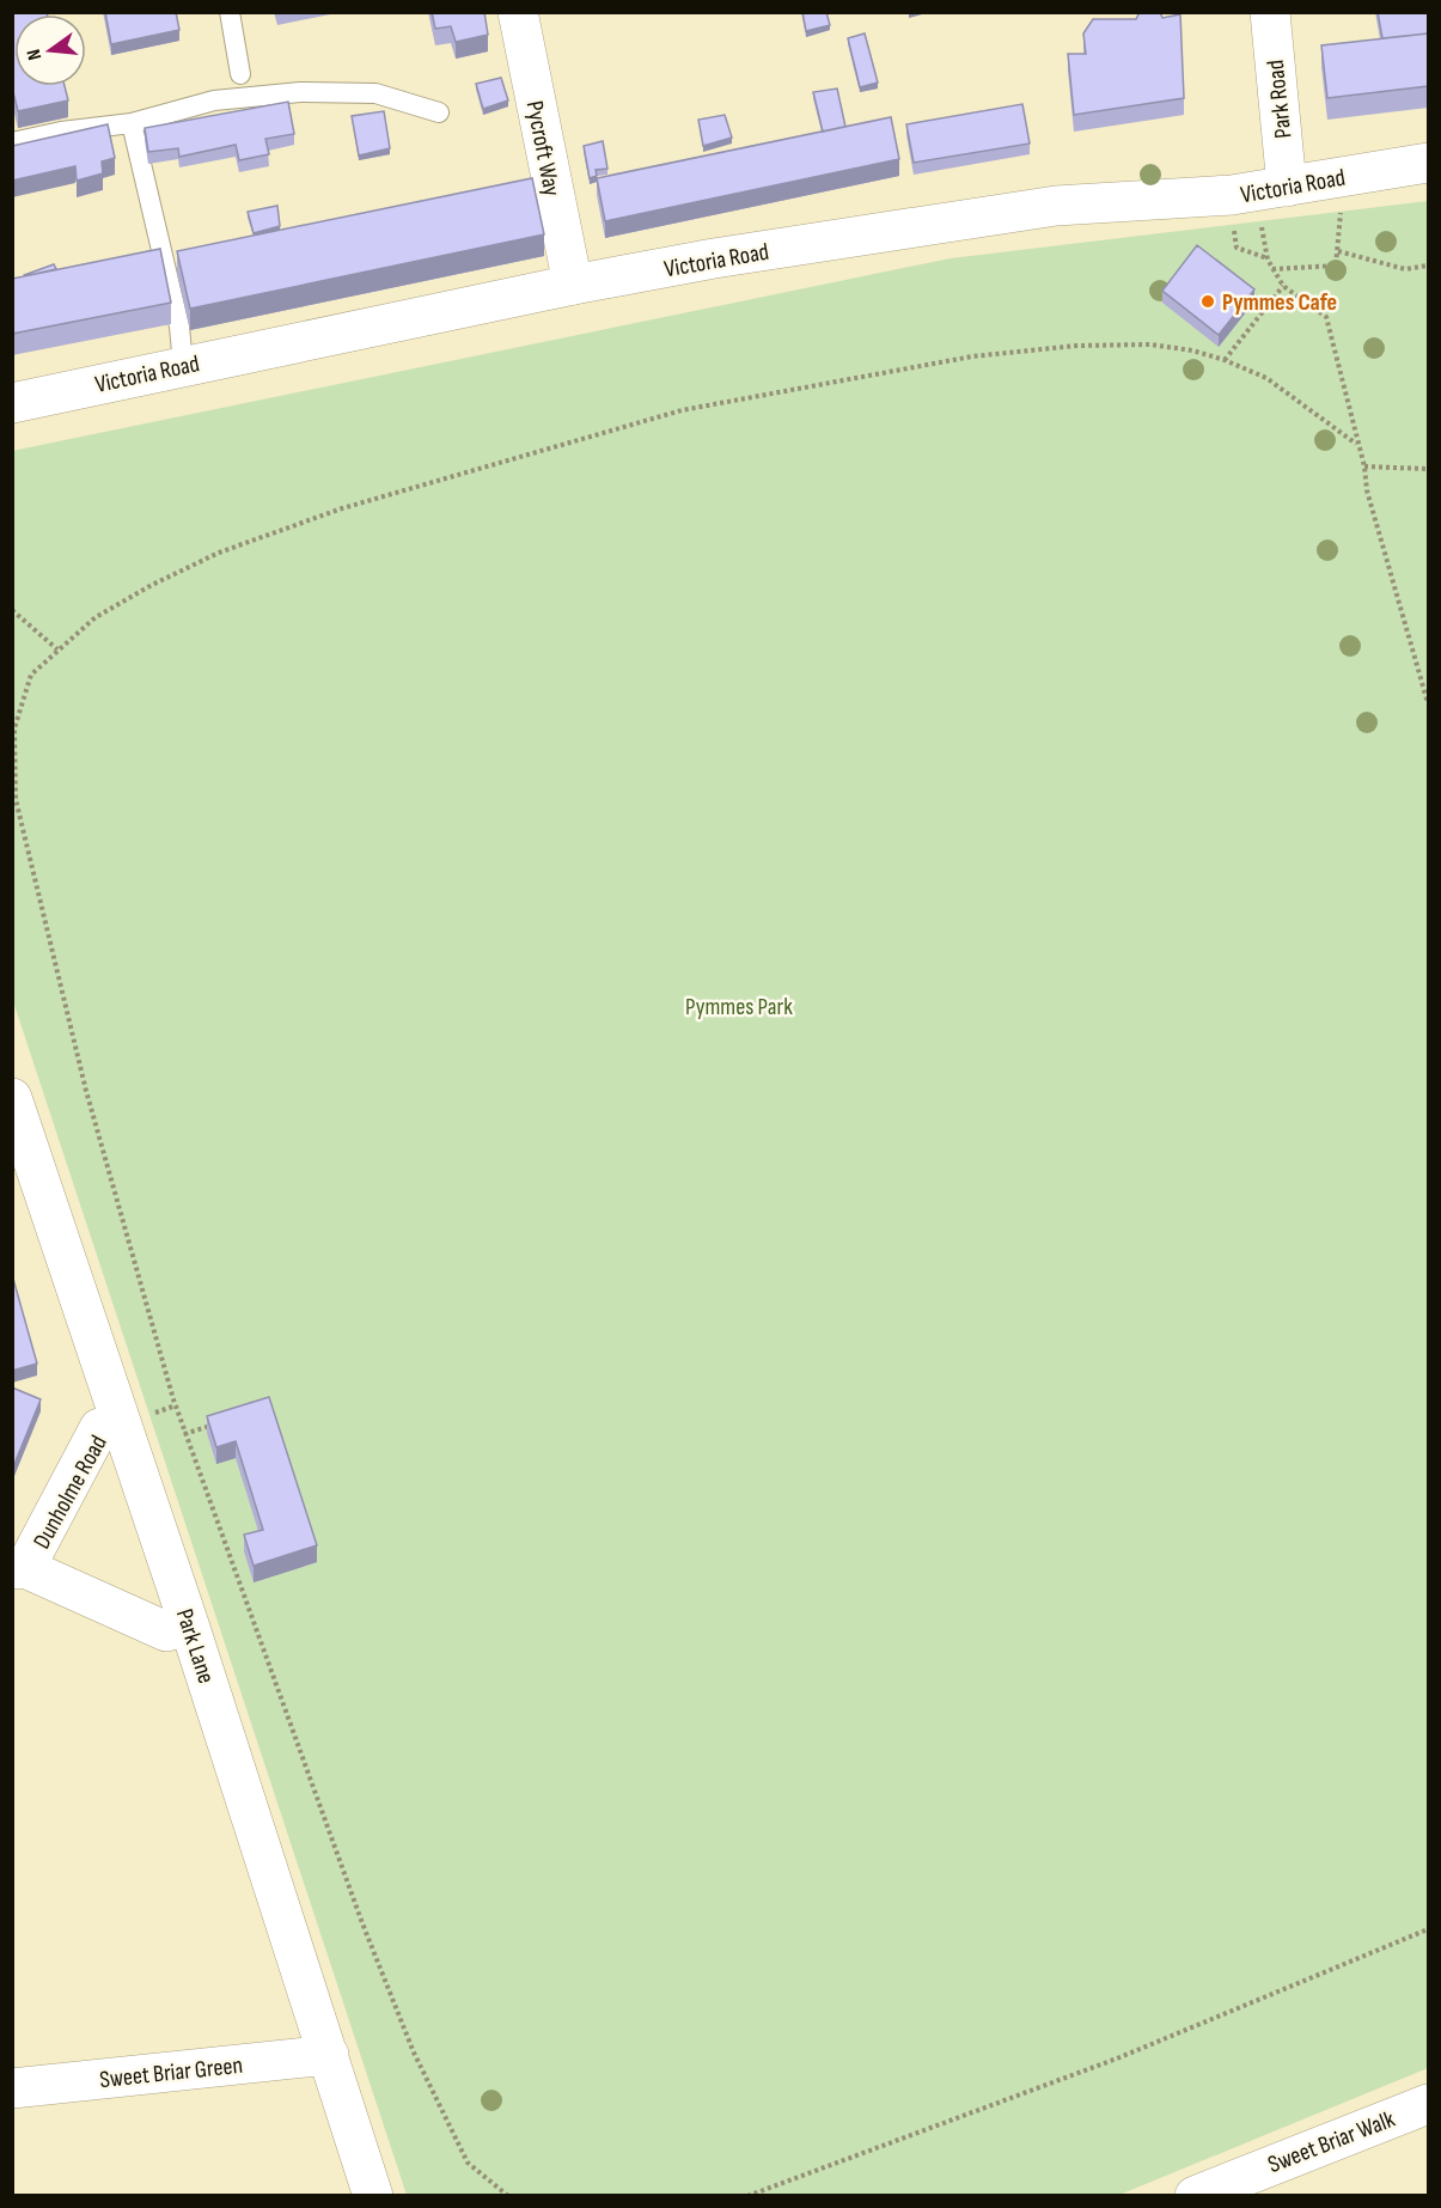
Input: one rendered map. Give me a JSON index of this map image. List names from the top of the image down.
{
  "streets": {
    "street": [
      "Park Road",
      "Pycroft Way",
      "Victoria Road",
      "Dunholme Road",
      "Park Lane",
      "Sweet Briar Green",
      "Sweet Briar Walk"
    ]
  },
  "crossings": [
    ["Park Road", "Victoria Road"],
    ["Pycroft Way", "Victoria Road"],
    ["Dunholme Road", "Park Lane"],
    ["Park Lane", "Sweet Briar Green"]
  ],
  "parks": ["Pymmes Park"],
  "places": ["Pymmes Cafe"],
  "north": "left"
}
